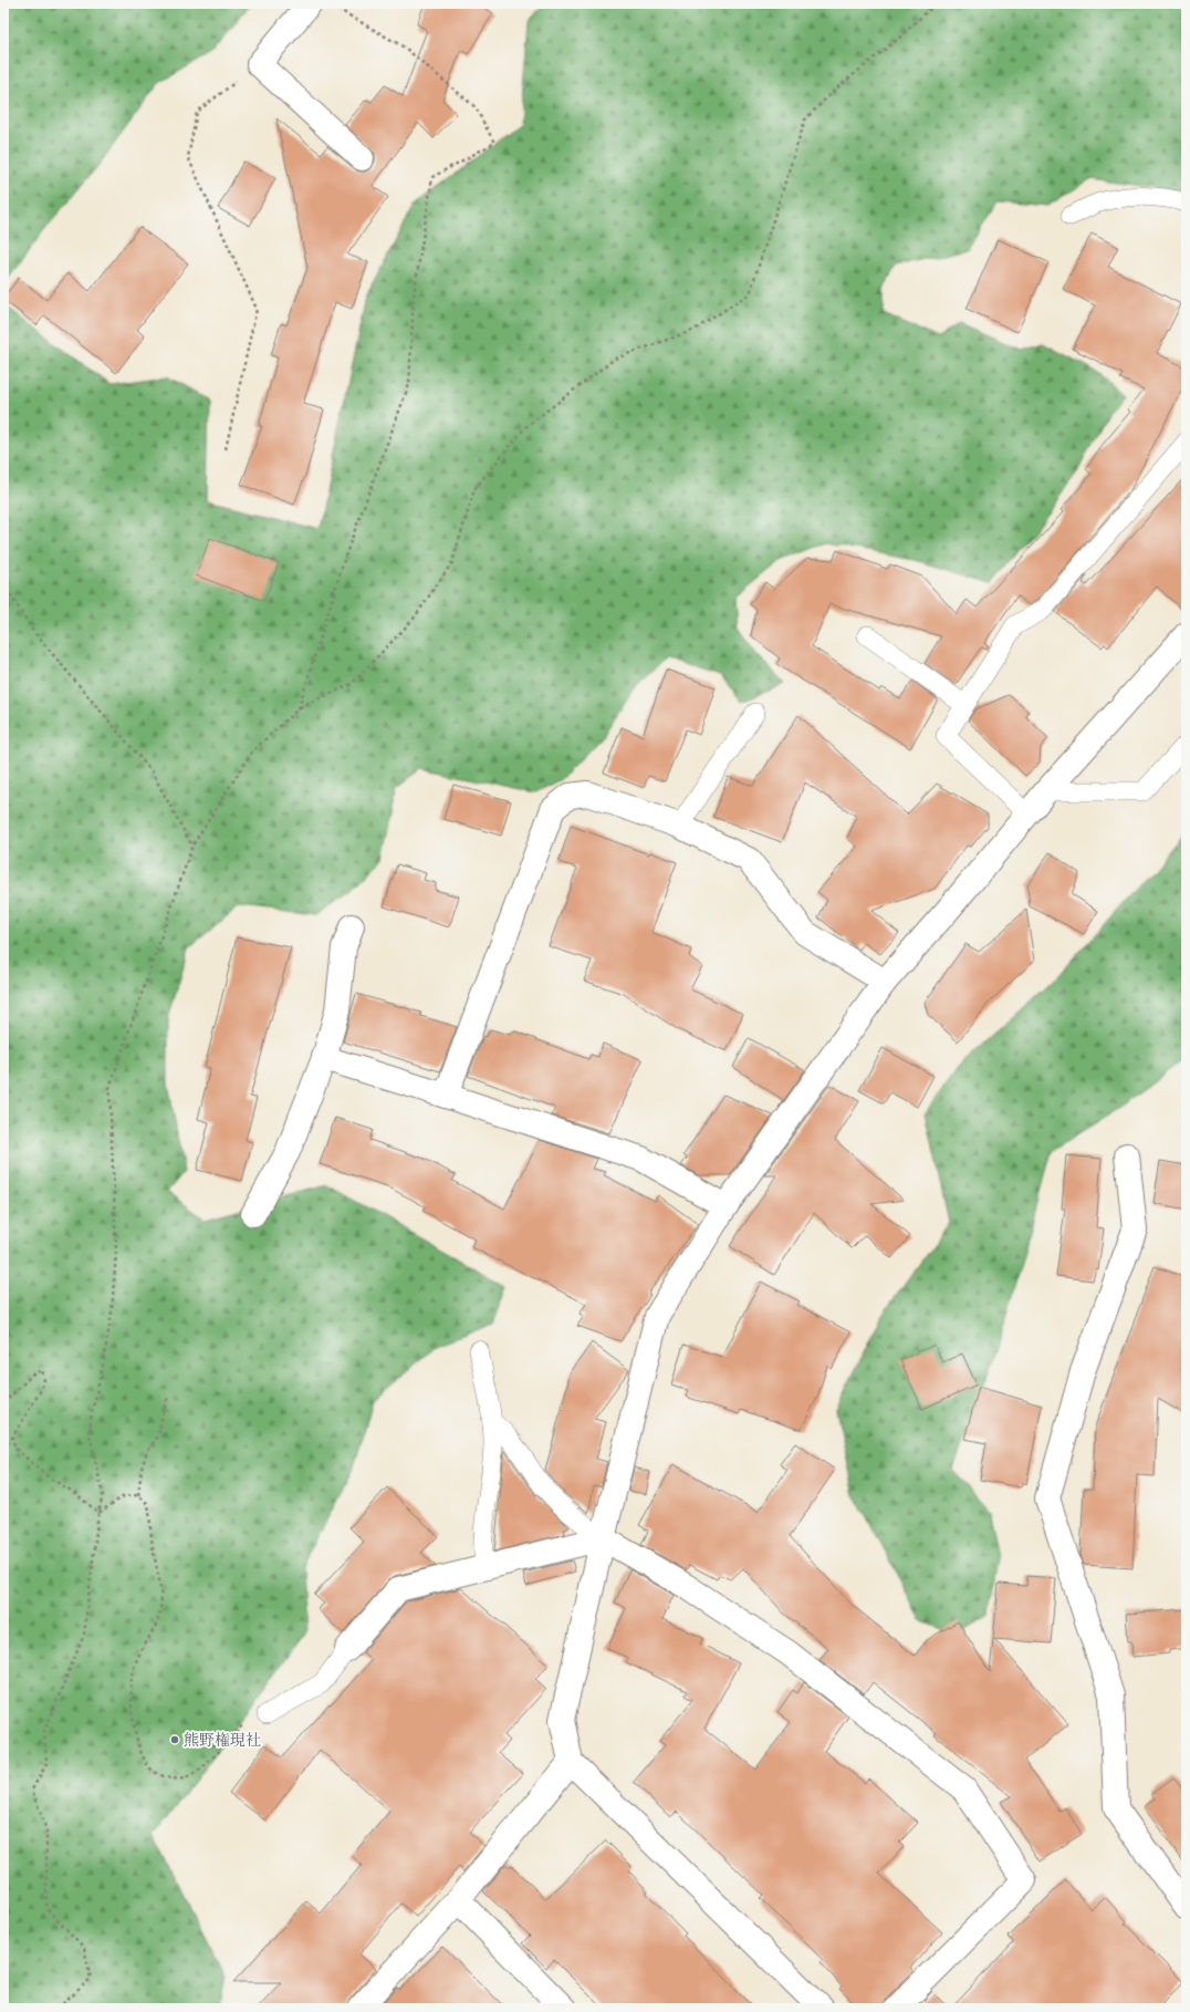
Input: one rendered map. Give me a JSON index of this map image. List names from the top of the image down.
{
  "places": ["熊野権現社"]
}
